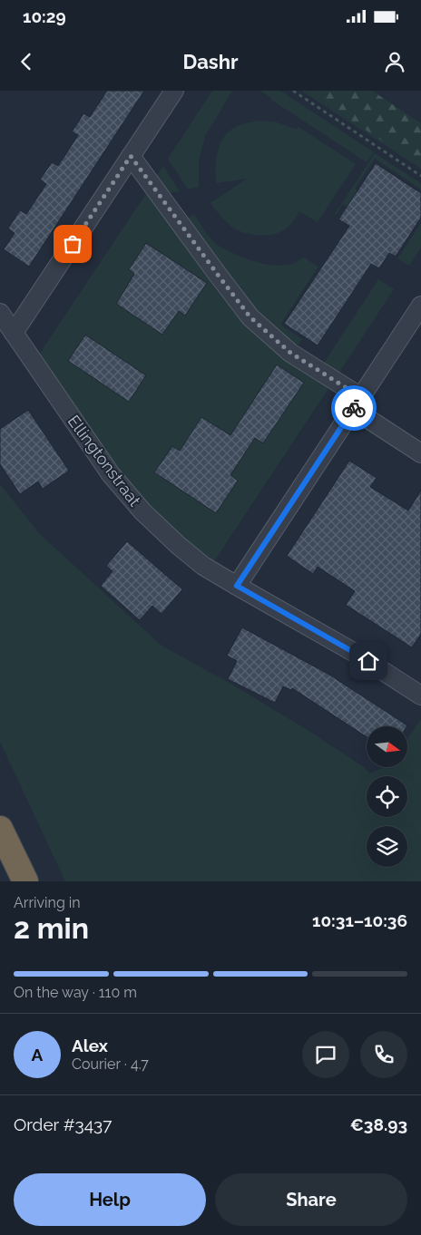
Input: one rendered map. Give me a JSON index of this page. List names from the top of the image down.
{
  "streets": {
    "street": ["Ellingtonstraat"]
  },
  "north": "right",
  "page": {
    "status": "10:29",
    "header": "Dashr",
    "heading": ["2 min", "Arriving in", "10:31–10:36"],
    "panel": [
      "Alex",
      "Courier · 4.7",
      "Order #3437",
      "€38.93"
    ],
    "bar": "On the way · 110 m",
    "round": "A",
    "buttons": ["Help", "Share"]
  }
}
